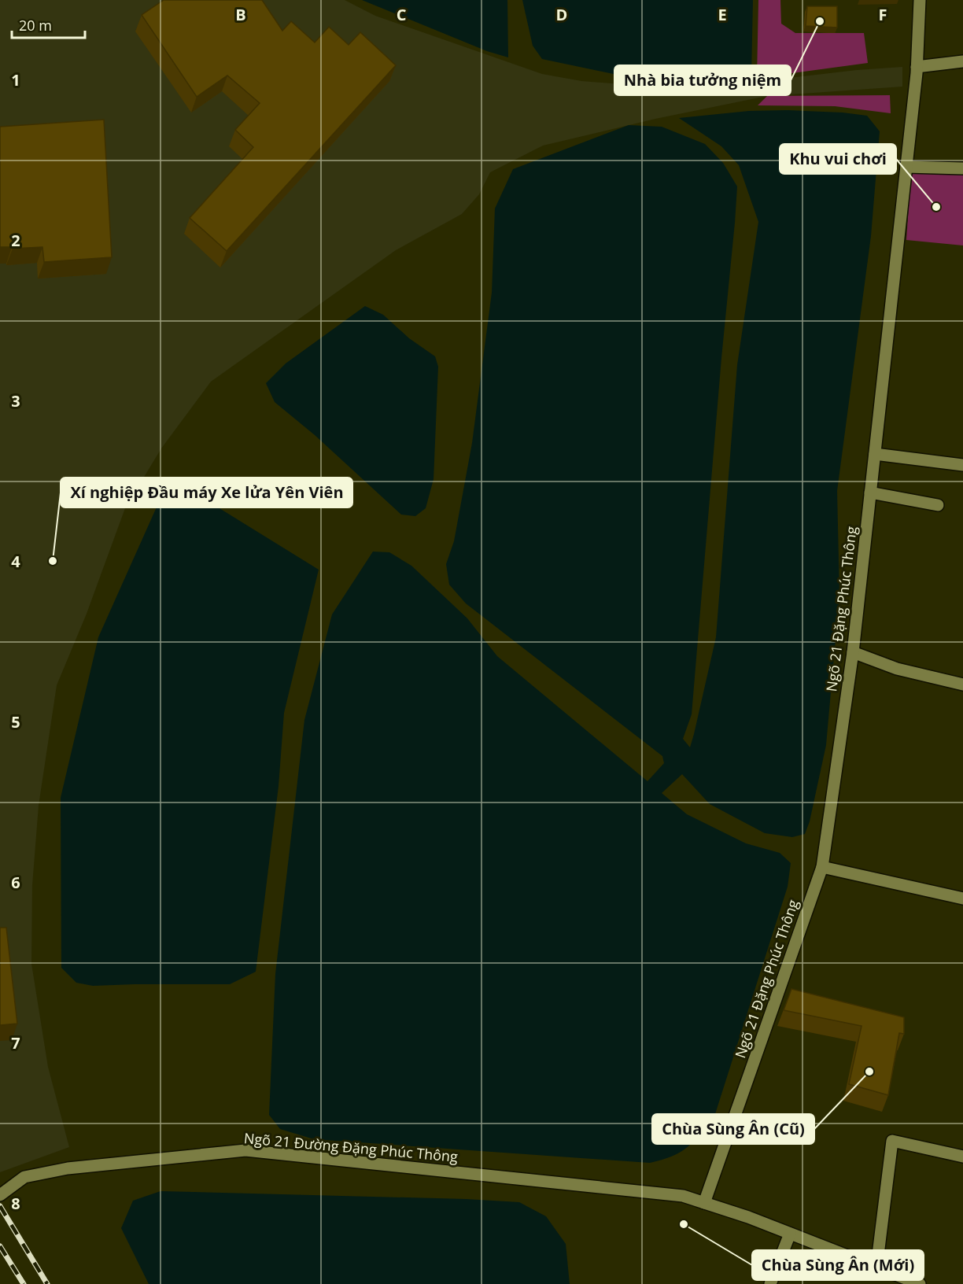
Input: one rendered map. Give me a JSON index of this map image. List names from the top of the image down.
{
  "streets": {
    "street": ["Ngõ 21 Đặng Phúc Thông", "Ngõ 21 Đường Đặng Phúc Thông"]
  },
  "crossings": [
    ["Ngõ 21 Đặng Phúc Thông", "Ngõ 21 Đường Đặng Phúc Thông"]
  ],
  "places": [
    "Nhà bia tưởng niệm",
    "Khu vui chơi",
    "Xí nghiệp Đầu máy Xe lửa Yên Viên",
    "Chùa Sùng Ân (Cũ)",
    "Chùa Sùng Ân (Mới)"
  ],
  "scale_bar": "20 m",
  "grid": {
    "columns": [
      "B",
      "C",
      "D",
      "E",
      "F"
    ],
    "rows": [
      "1",
      "2",
      "3",
      "4",
      "5",
      "6",
      "7",
      "8"
    ]
  }
}
